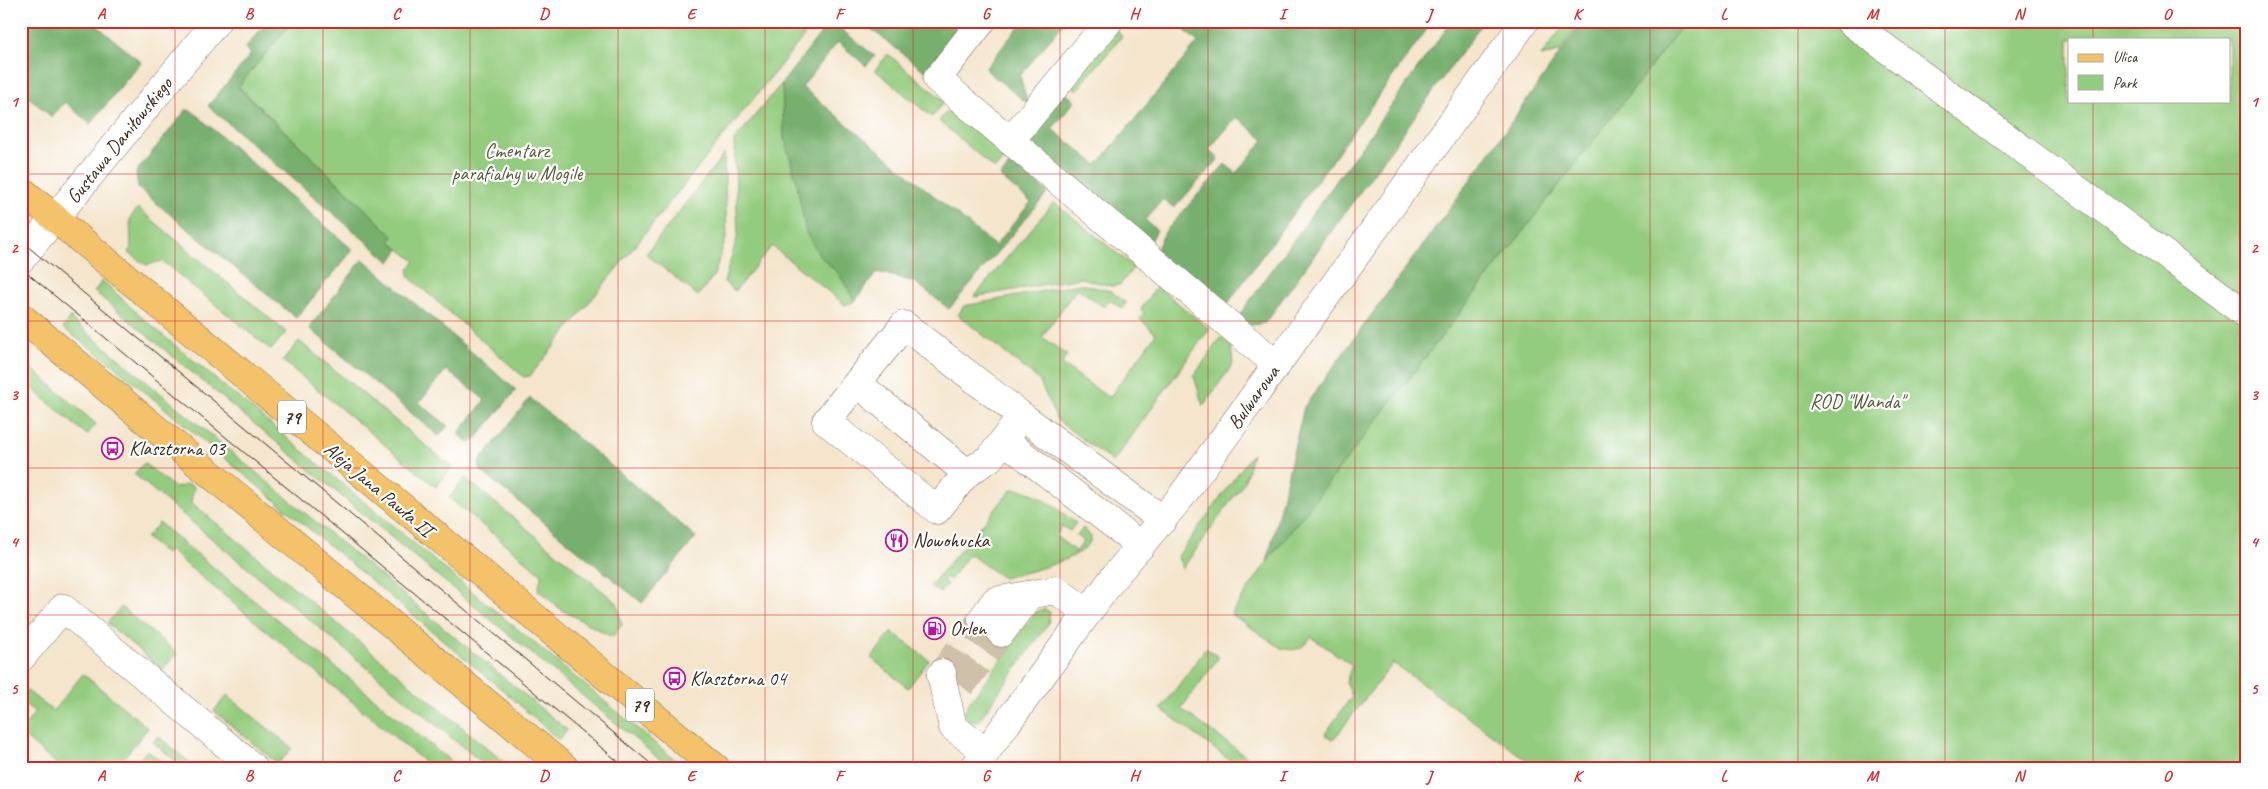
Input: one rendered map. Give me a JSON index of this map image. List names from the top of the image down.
{
  "streets": {
    "main road": ["79", "Aleja Jana Pawła II"],
    "street": ["Gustawa Daniłowskiego", "Bulwarowa"]
  },
  "crossings": [
    ["Gustawa Daniłowskiego", "Aleja Jana Pawła II"]
  ],
  "parks": ["Cmentarz parafialny w Mogile", "ROD \"Wanda\""],
  "places": {
    "bus stop": ["Klasztorna 03", "Klasztorna 04"],
    "restaurant": ["Nowohucka"],
    "fuel station": ["Orlen"]
  },
  "legend": ["Ulica", "Park"],
  "grid": {
    "columns": [
      "A",
      "B",
      "C",
      "D",
      "E",
      "F",
      "G",
      "H",
      "I",
      "J",
      "K",
      "L",
      "M",
      "N",
      "O"
    ],
    "rows": [
      "1",
      "2",
      "3",
      "4",
      "5"
    ]
  }
}
